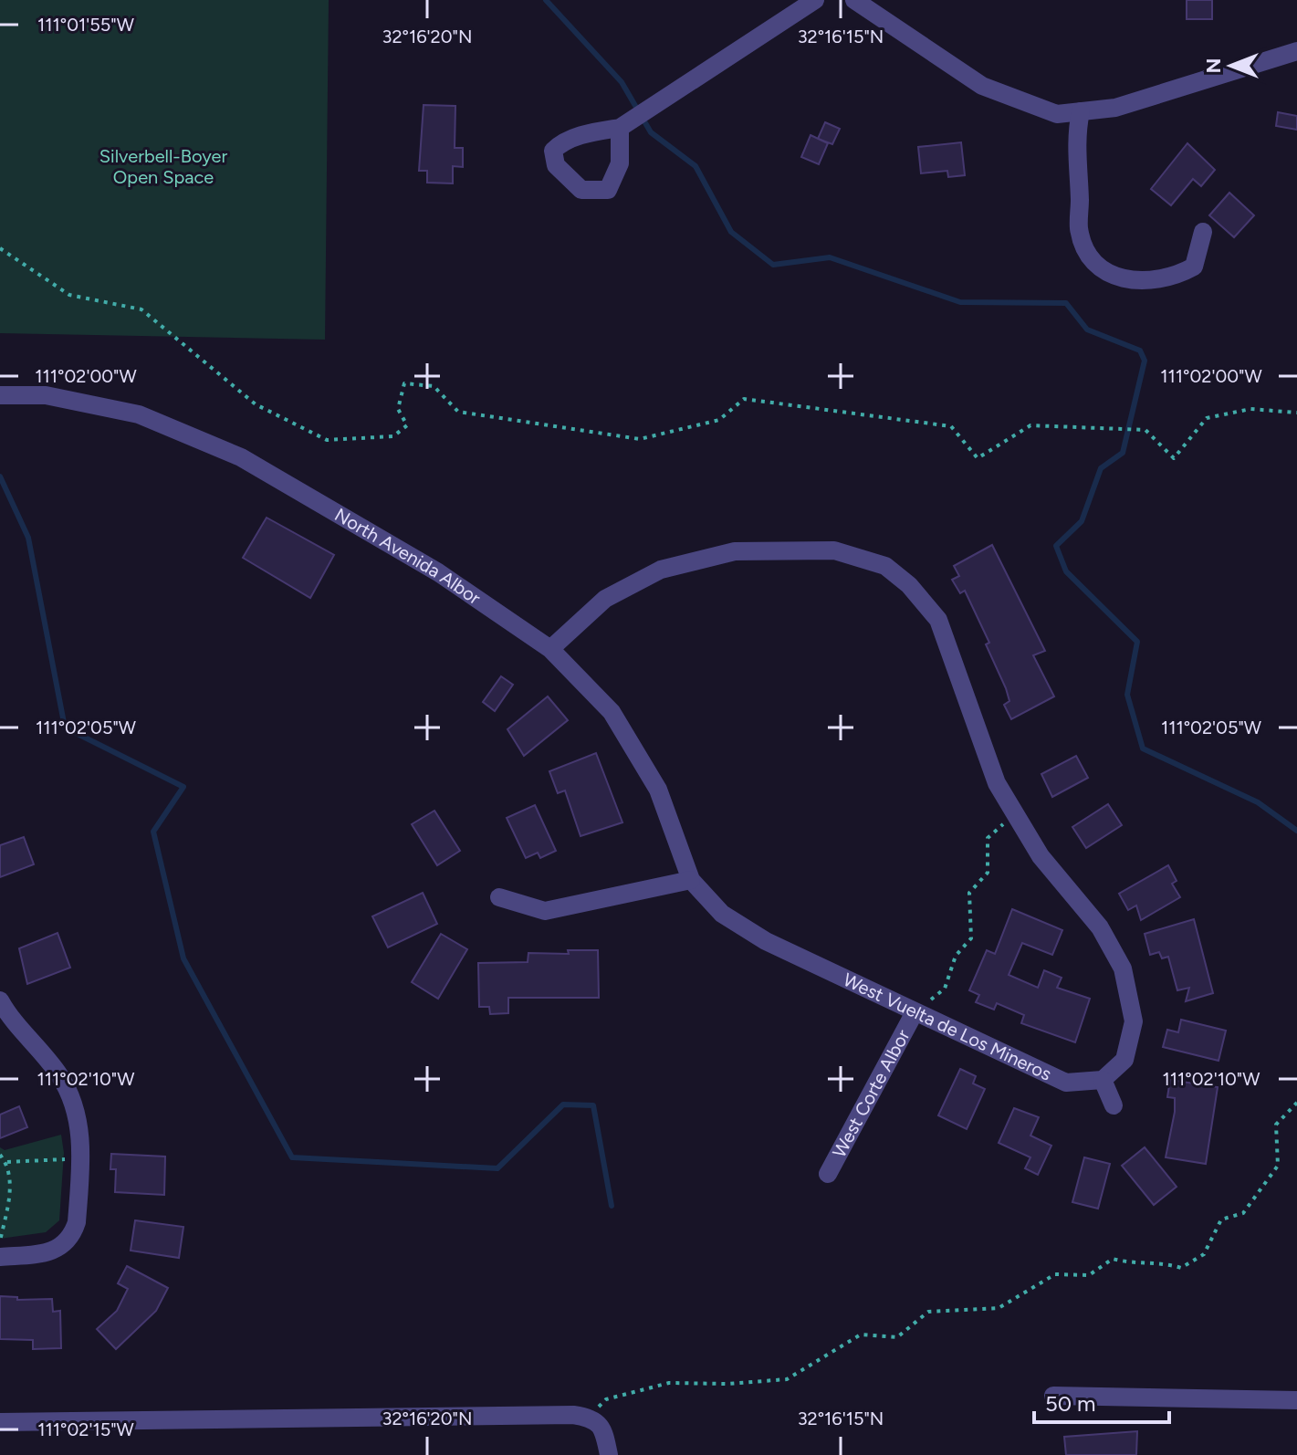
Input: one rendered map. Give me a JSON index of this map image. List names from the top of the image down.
{
  "streets": {
    "street": ["North Avenida Albor", "West Vuelta de Los Mineros", "West Corte Albor"]
  },
  "crossings": [
    ["North Avenida Albor", "West Vuelta de Los Mineros"],
    ["West Vuelta de Los Mineros", "West Corte Albor"]
  ],
  "parks": ["Silverbell-Boyer Open Space"],
  "scale_bar": "50 m",
  "north": "left",
  "coordinates": [
    "111°01'55\"W",
    "32°16'20\"N",
    "32°16'15\"N",
    "111°02'00\"W",
    "111°02'05\"W",
    "111°02'10\"W",
    "111°02'15\"W"
  ]
}
